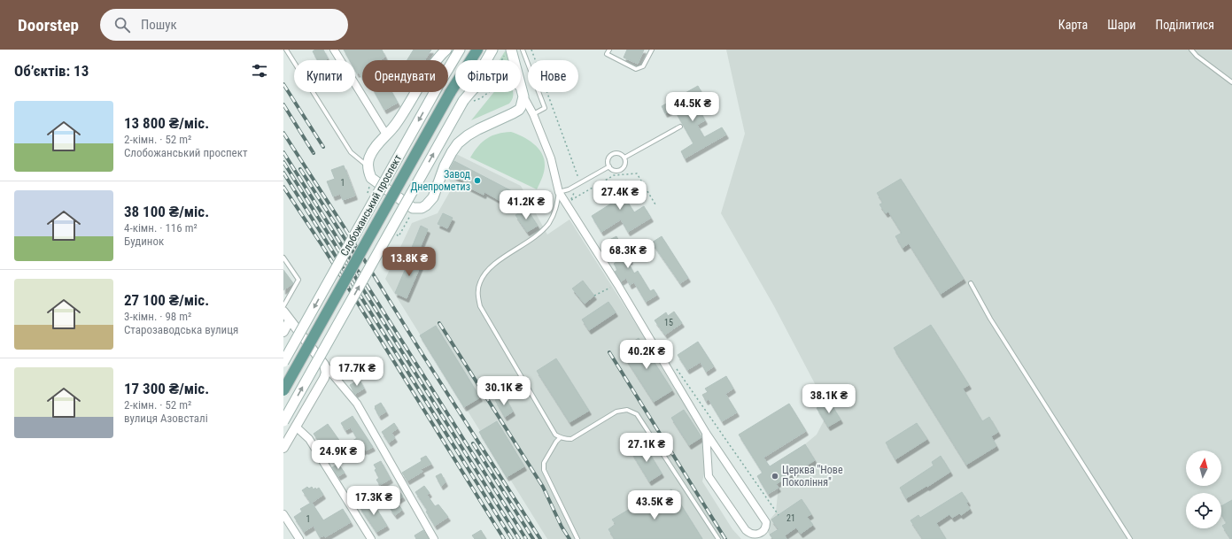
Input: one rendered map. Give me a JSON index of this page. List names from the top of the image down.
{
  "streets": {
    "main road": ["Слобожанський проспект"]
  },
  "places": ["Завод Днепрометиз", "Церква \"Нове Покоління\""],
  "house_numbers": [
    "1",
    "15",
    "21",
    "1"
  ],
  "north": "top",
  "page": {
    "header": "Doorstep",
    "search": "Пошук",
    "nav": ["Карта", "Шари", "Поділитися"],
    "heading": "Об’єктів: 13",
    "chip": [
      "Купити",
      "Орендувати",
      "Фільтри",
      "Нове"
    ],
    "list": [
      {
        "name": "13 800 ₴/міс.",
        "note": "2-кімн. · 52 m² · Слобожанський проспект"
      },
      {
        "name": "38 100 ₴/міс.",
        "note": "4-кімн. · 116 m² · Будинок"
      },
      {
        "name": "27 100 ₴/міс.",
        "note": "3-кімн. · 98 m² · Старозаводська вулиця"
      },
      {
        "name": "17 300 ₴/міс.",
        "note": "2-кімн. · 52 m² · вулиця Азовсталі"
      }
    ],
    "price": [
      "44.5K ₴",
      "27.4K ₴",
      "41.2K ₴",
      "68.3K ₴",
      "13.8K ₴",
      "40.2K ₴",
      "17.7K ₴",
      "30.1K ₴",
      "38.1K ₴",
      "27.1K ₴",
      "24.9K ₴",
      "17.3K ₴",
      "43.5K ₴"
    ]
  }
}
